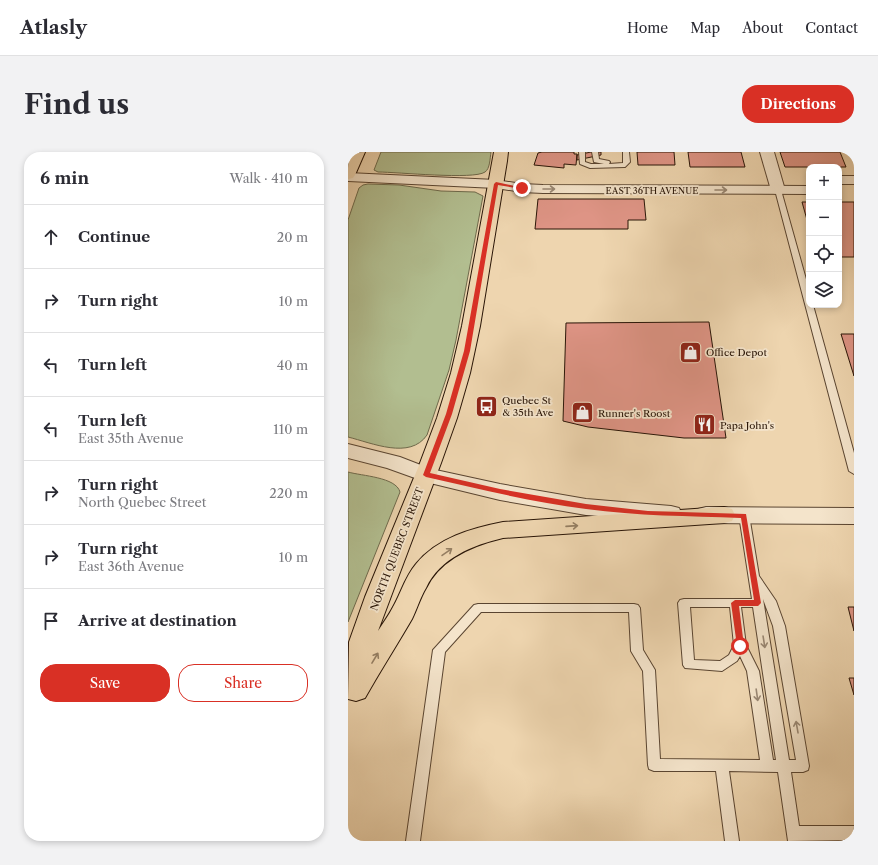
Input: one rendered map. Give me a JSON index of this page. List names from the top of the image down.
{
  "streets": {
    "main road": ["NORTH QUEBEC STREET"],
    "street": ["EAST 36TH AVENUE"]
  },
  "crossings": [
    ["EAST 36TH AVENUE", "NORTH QUEBEC STREET"]
  ],
  "places": {
    "shop": ["Office Depot", "Runner's Roost"],
    "bus stop": ["Quebec St & 35th Ave"],
    "restaurant": ["Papa John's"]
  },
  "page": {
    "header": "Atlasly",
    "nav": [
      "Home",
      "Map",
      "About",
      "Contact"
    ],
    "buttons": [
      "Directions",
      ["Save", "Share"]
    ],
    "title": "Find us",
    "heading": ["6 min", "Walk · 410 m"],
    "map_buttons": ["+", "−"],
    "list": [
      ["Continue", "20 m"],
      ["Turn right", "10 m"],
      ["Turn left", "40 m"],
      ["Turn left", "East 35th Avenue", "110 m"],
      ["Turn right", "North Quebec Street", "220 m"],
      ["Turn right", "East 36th Avenue", "10 m"],
      "Arrive at destination"
    ]
  }
}
